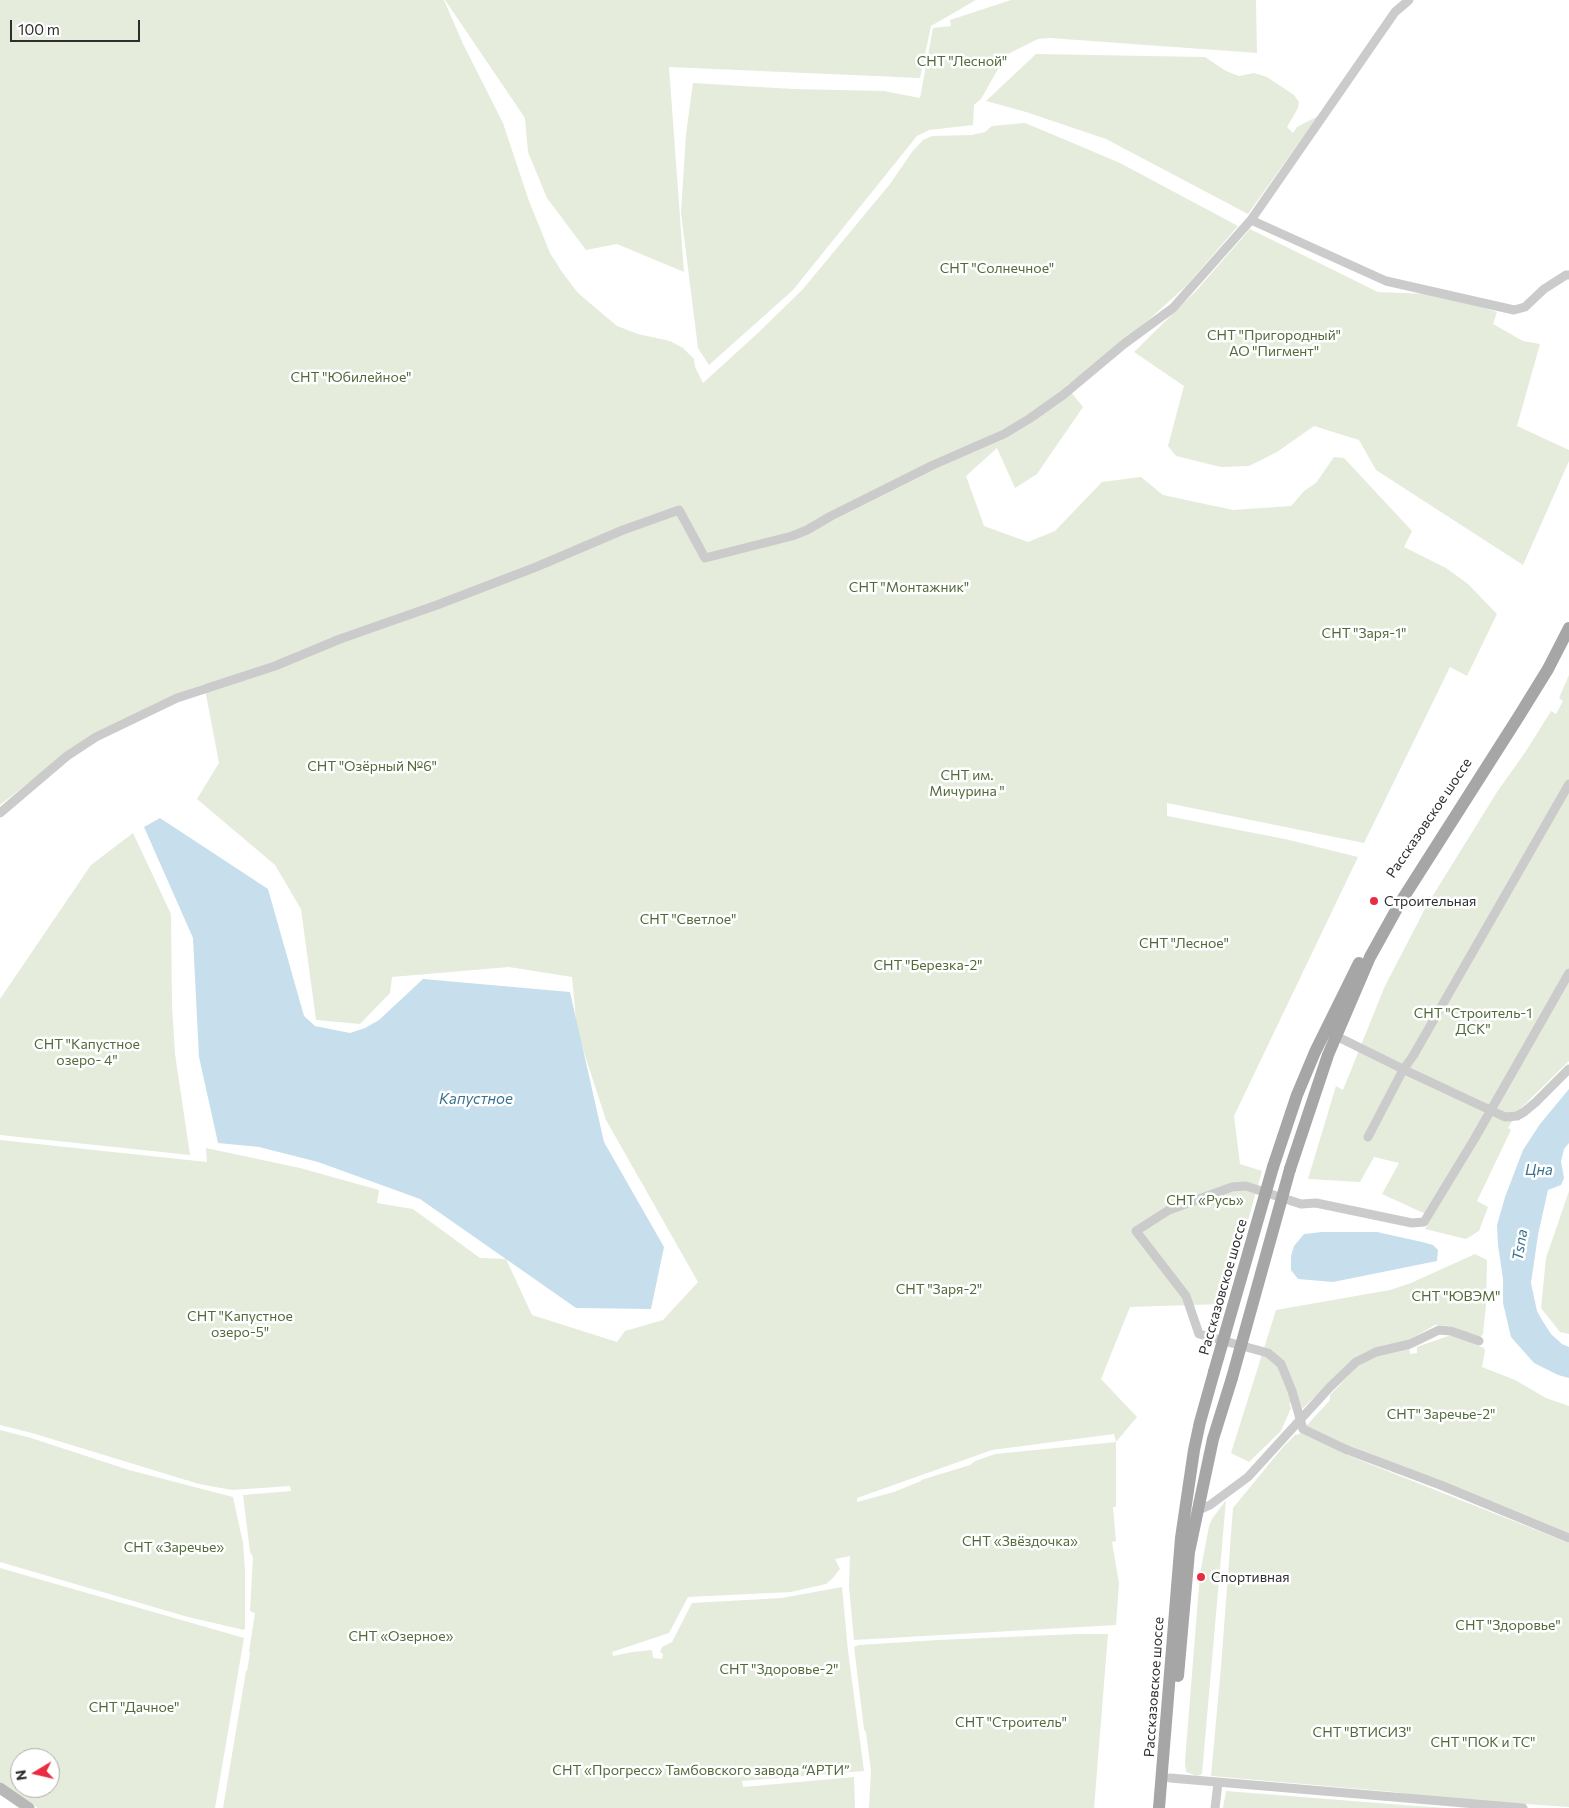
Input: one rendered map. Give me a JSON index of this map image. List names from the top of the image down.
{
  "streets": {
    "main road": ["Рассказовское шоссе"]
  },
  "water": ["Капустное", "Цна", "Tsna"],
  "parks": [
    "СНТ \"Лесной\"",
    "СНТ \"Солнечное\"",
    "СНТ \"Пригородный\" АО \"Пигмент\"",
    "СНТ \"Юбилейное\"",
    "СНТ \"Монтажник\"",
    "СНТ \"Заря-1\"",
    "СНТ \"Озёрный №6\"",
    "СНТ им. Мичурина \"",
    "СНТ \"Светлое\"",
    "СНТ \"Лесное\"",
    "СНТ \"Березка-2\"",
    "СНТ \"Строитель-1 ДСК\"",
    "СНТ \"Капустное озеро- 4\"",
    "СНТ «Русь»",
    "СНТ \"Заря-2\"",
    "СНТ \"ЮВЭМ\"",
    "СНТ \"Капустное озеро-5\"",
    "СНТ\" Заречье-2\"",
    "СНТ «Звёздочка»",
    "СНТ «Заречье»",
    "СНТ \"Здоровье\"",
    "СНТ «Озерное»",
    "СНТ \"Здоровье-2\"",
    "СНТ \"Дачное\"",
    "СНТ \"Строитель\"",
    "СНТ \"ВТИСИЗ\"",
    "СНТ \"ПОК и ТС\"",
    "СНТ «Прогресс» Тамбовского завода “АРТИ”"
  ],
  "places": ["Строительная", "Спортивная"],
  "scale_bar": "100 m",
  "north": "left"
}
